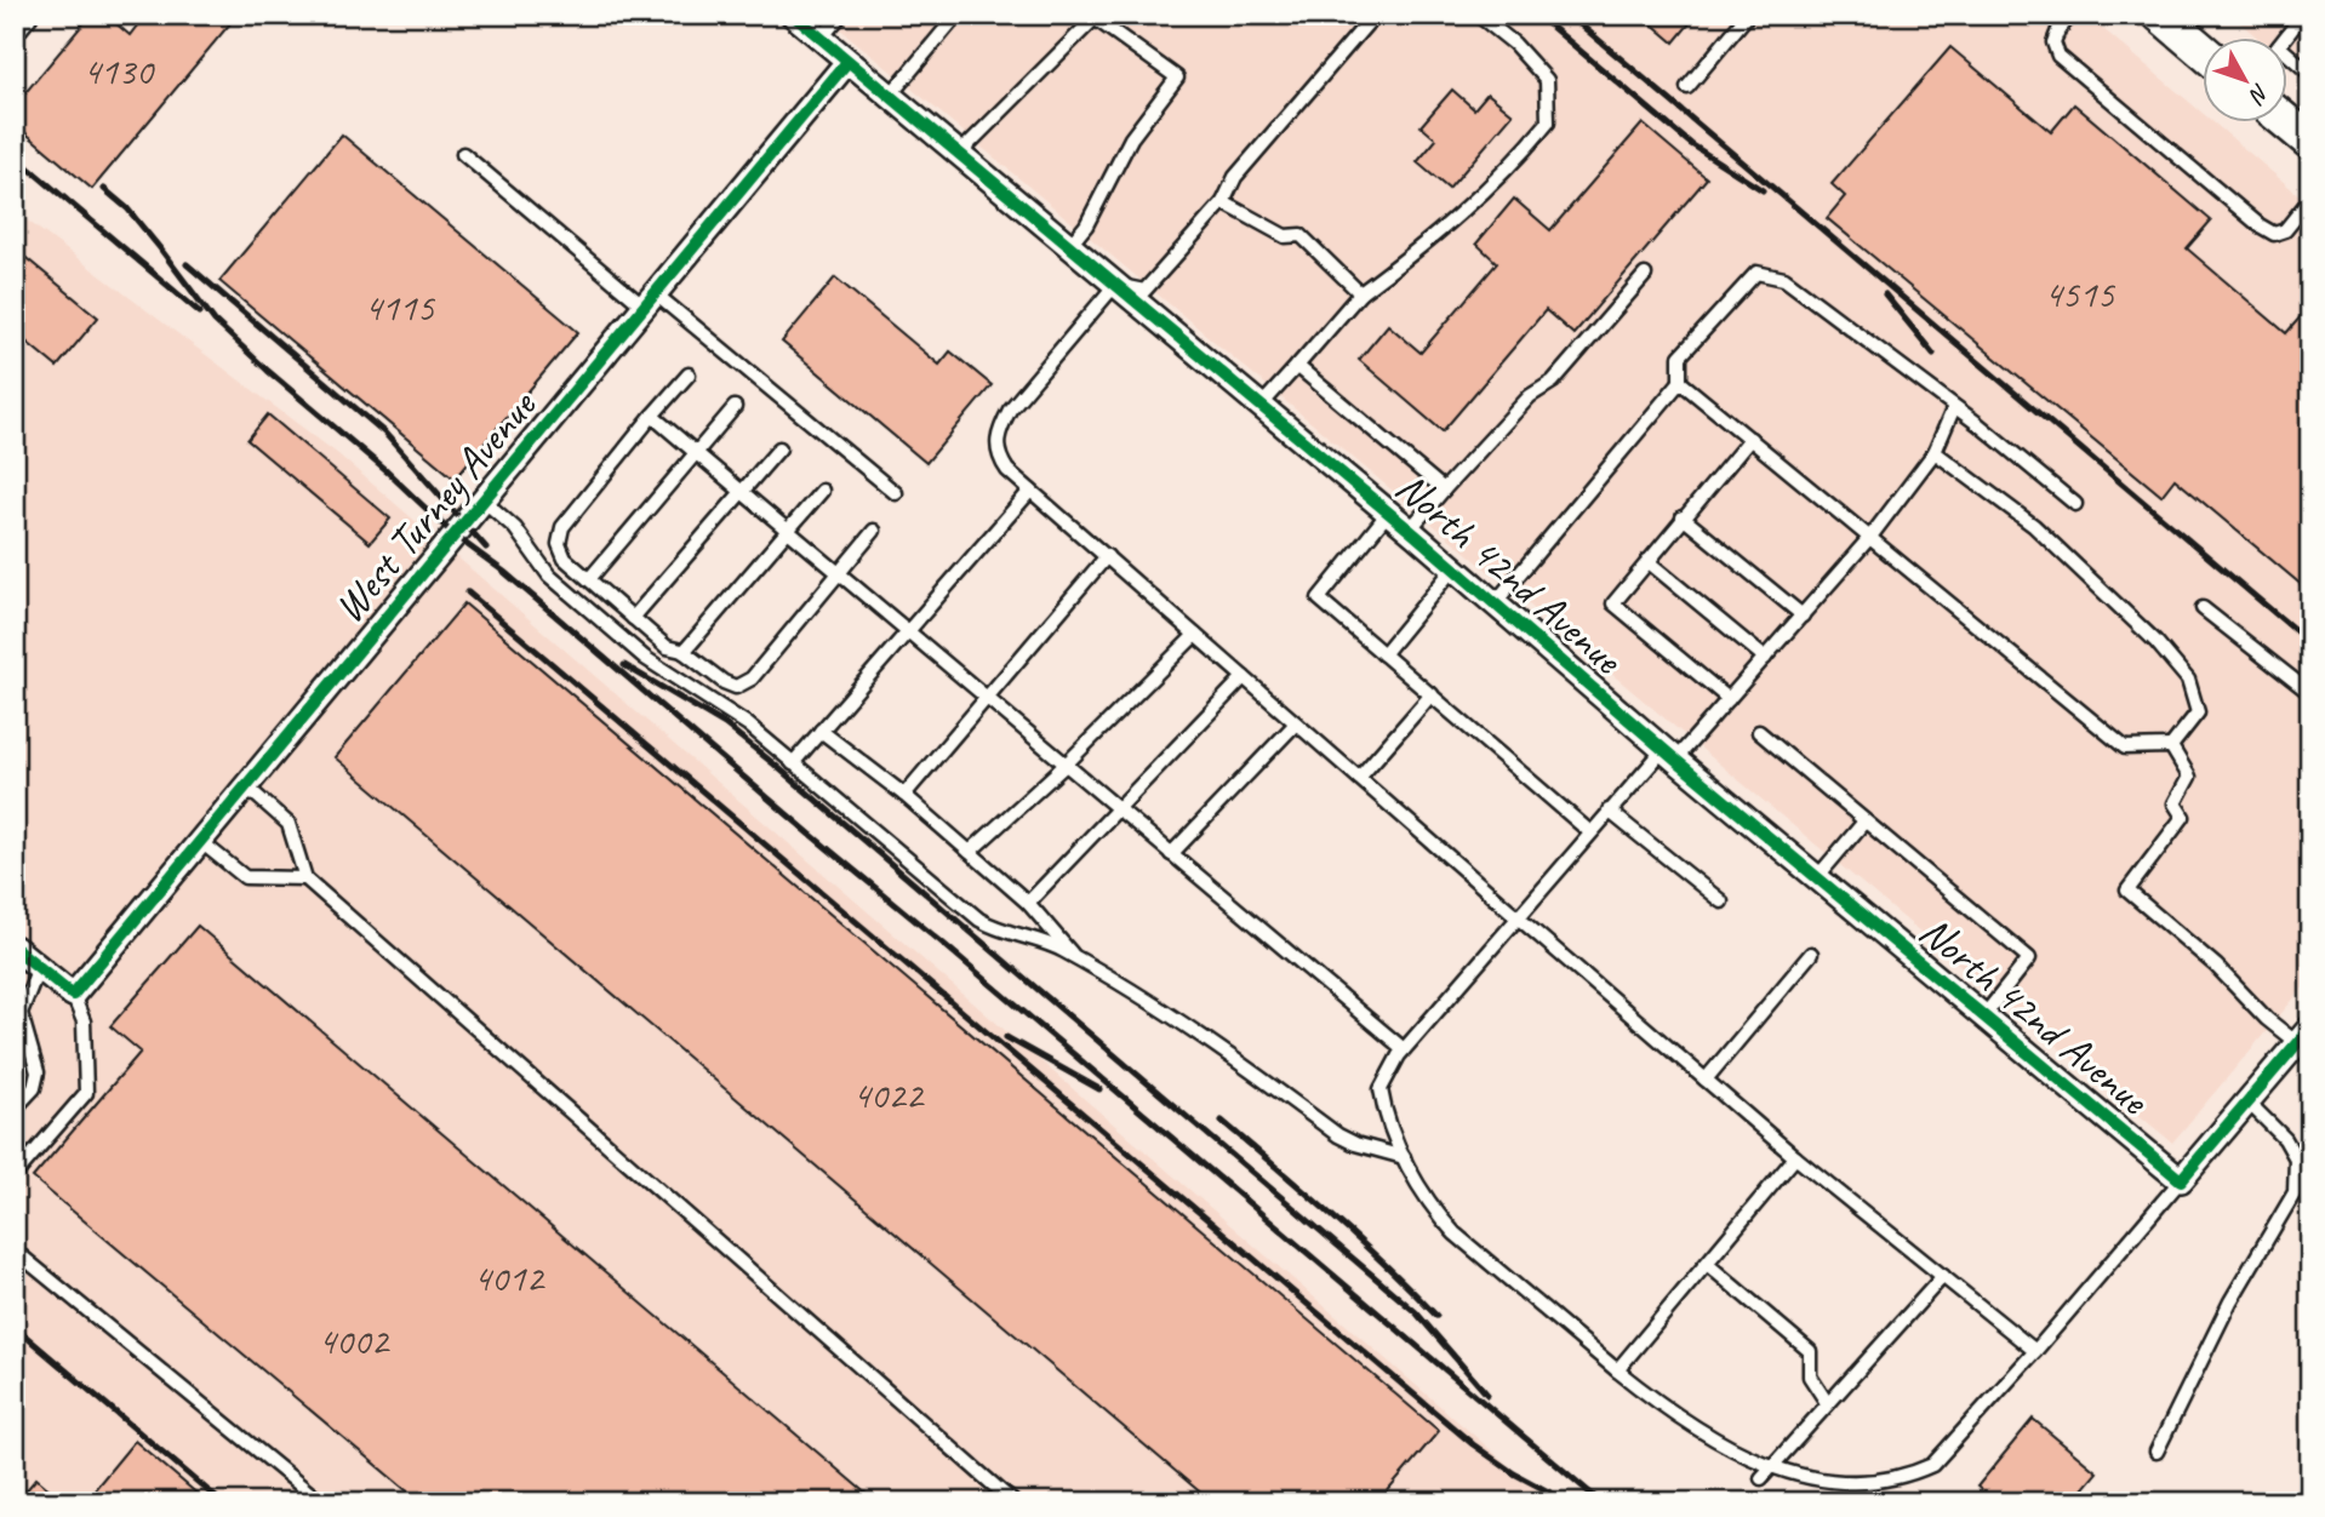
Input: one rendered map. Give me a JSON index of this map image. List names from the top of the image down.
{
  "streets": {
    "street": ["West Turney Avenue", "North 42nd Avenue"]
  },
  "crossings": [
    ["West Turney Avenue", "North 42nd Avenue"]
  ],
  "house_numbers": [
    "4130",
    "4515",
    "4115",
    "4022",
    "4012",
    "4002"
  ],
  "north": "bottom right"
}
